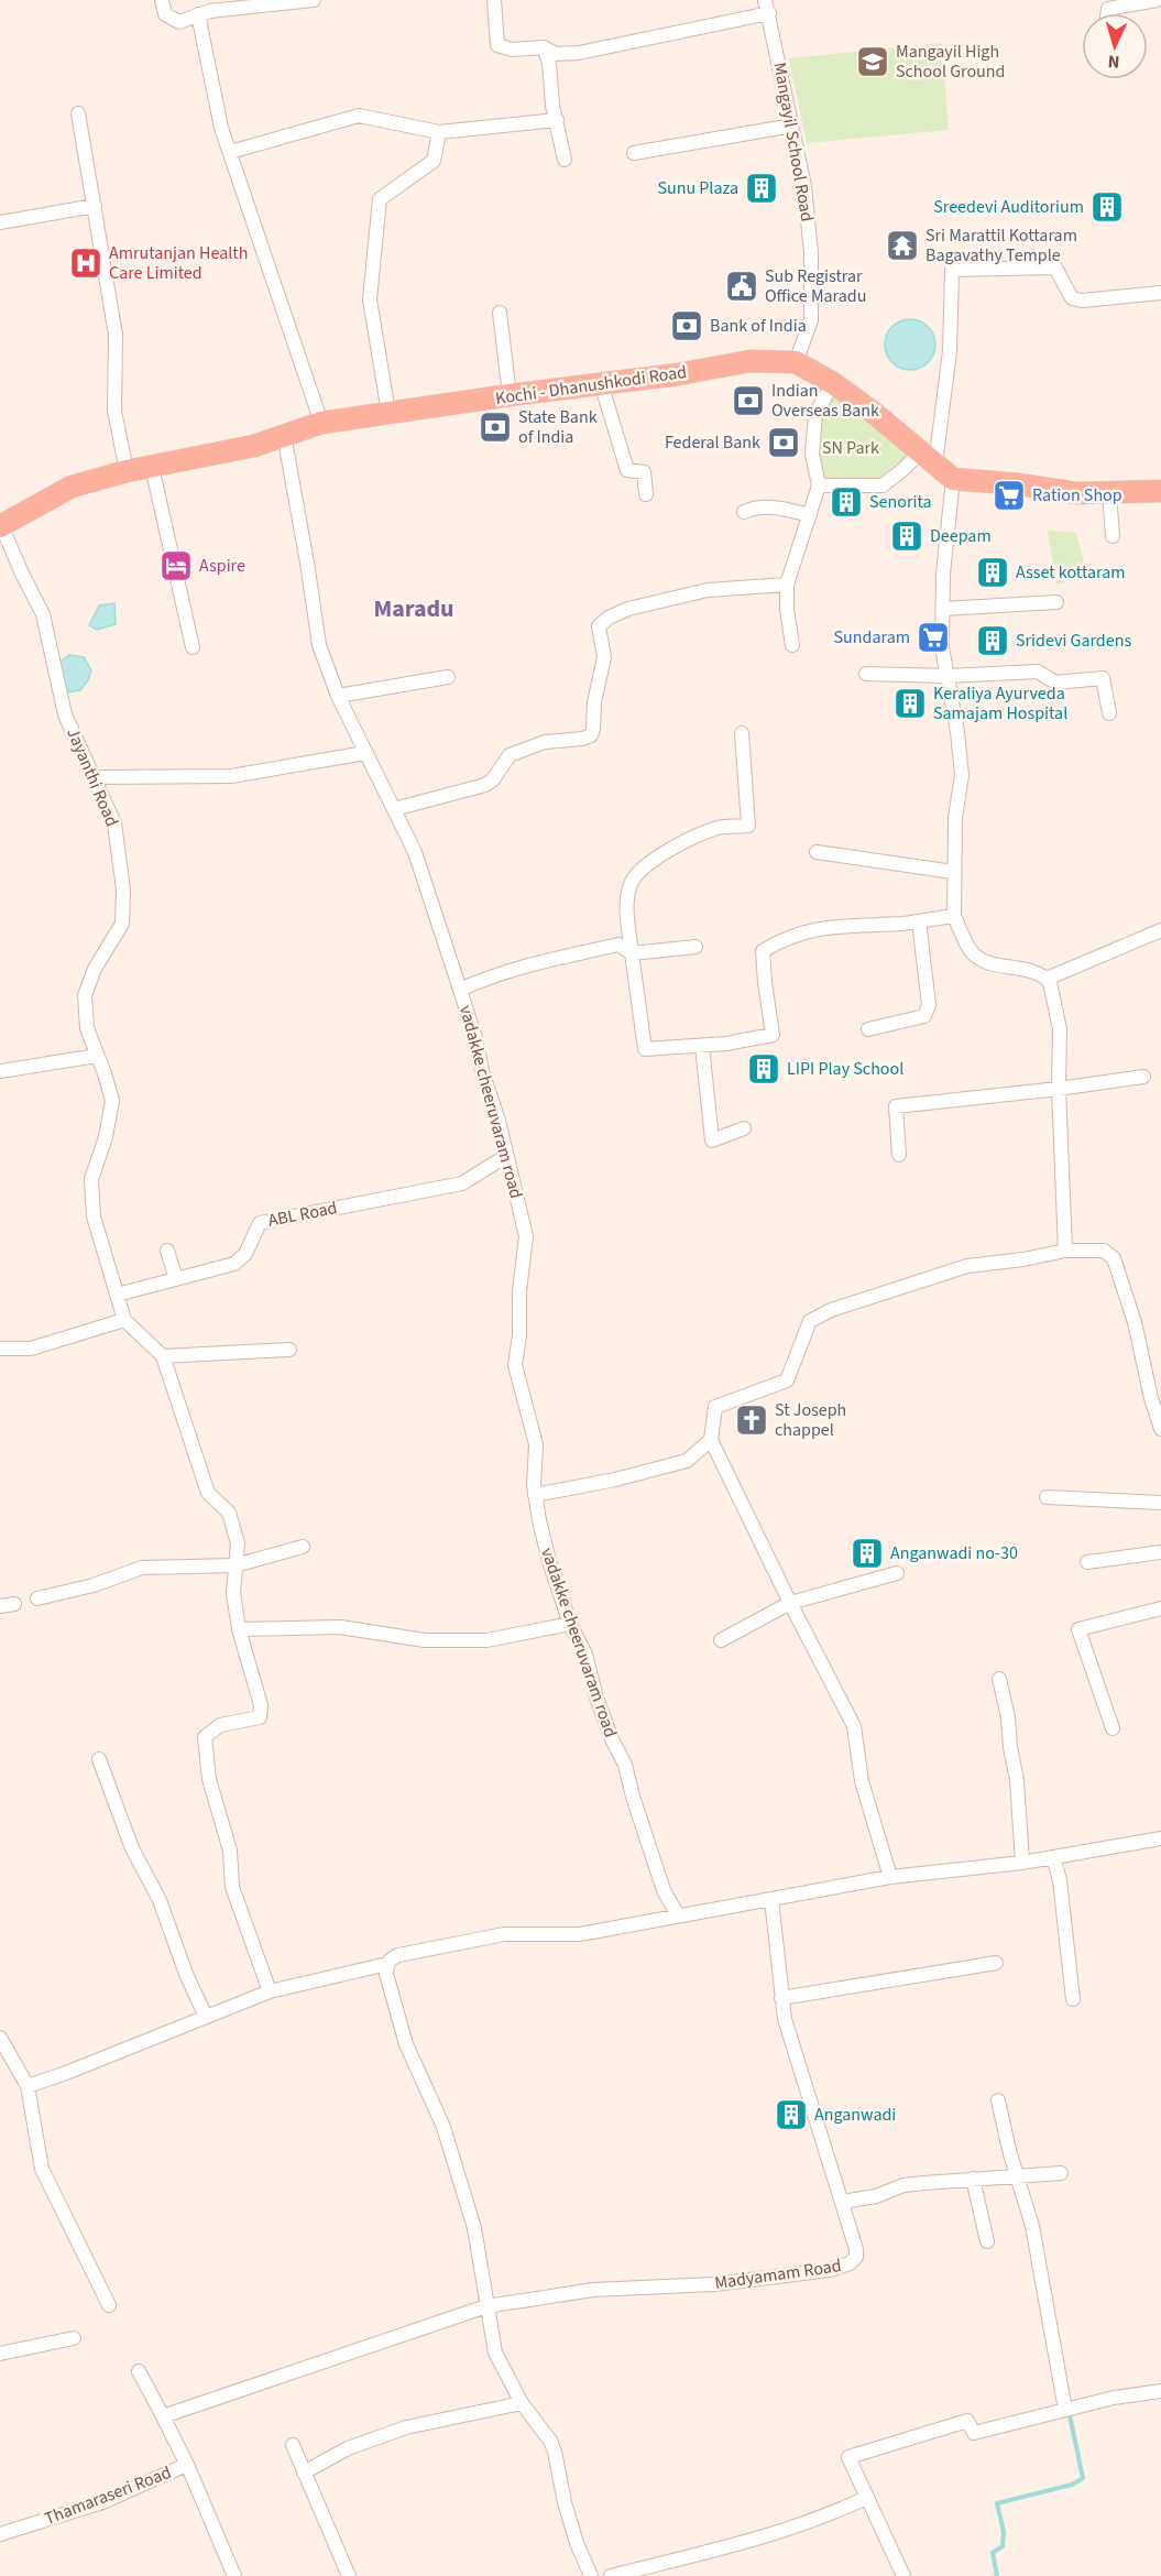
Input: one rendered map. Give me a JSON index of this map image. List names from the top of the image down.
{
  "streets": {
    "highway": ["Kochi - Dhanushkodi Road"],
    "street": [
      "Mangayil School Road",
      "Jayanthi Road",
      "vadakke cheeruvaram road",
      "ABL Road",
      "Madyamam Road",
      "Thamaraseri Road"
    ]
  },
  "crossings": [
    ["Mangayil School Road", "Kochi - Dhanushkodi Road"],
    ["Kochi - Dhanushkodi Road", "Jayanthi Road"],
    ["Jayanthi Road", "ABL Road"],
    ["vadakke cheeruvaram road", "ABL Road"]
  ],
  "districts": ["Maradu"],
  "parks": ["SN Park"],
  "places": {
    "school or university": ["Mangayil High School Ground"],
    "building": [
      "Sunu Plaza",
      "Sreedevi Auditorium",
      "Senorita",
      "Deepam",
      "Asset kottaram",
      "Sridevi Gardens",
      "Keraliya Ayurveda Samajam Hospital",
      "LIPI Play School",
      "Anganwadi no-30",
      "Anganwadi"
    ],
    "temple": ["Sri Marattil Kottaram Bagavathy Temple"],
    "hospital": ["Amrutanjan Health Care Limited"],
    "public building": ["Sub Registrar Office Maradu"],
    "bank": [
      "Bank of India",
      "Indian Overseas Bank",
      "State Bank of India",
      "Federal Bank"
    ],
    "supermarket": ["Ration Shop", "Sundaram"],
    "hotel": ["Aspire"],
    "church": ["St Joseph chappel"]
  },
  "north": "bottom"
}
